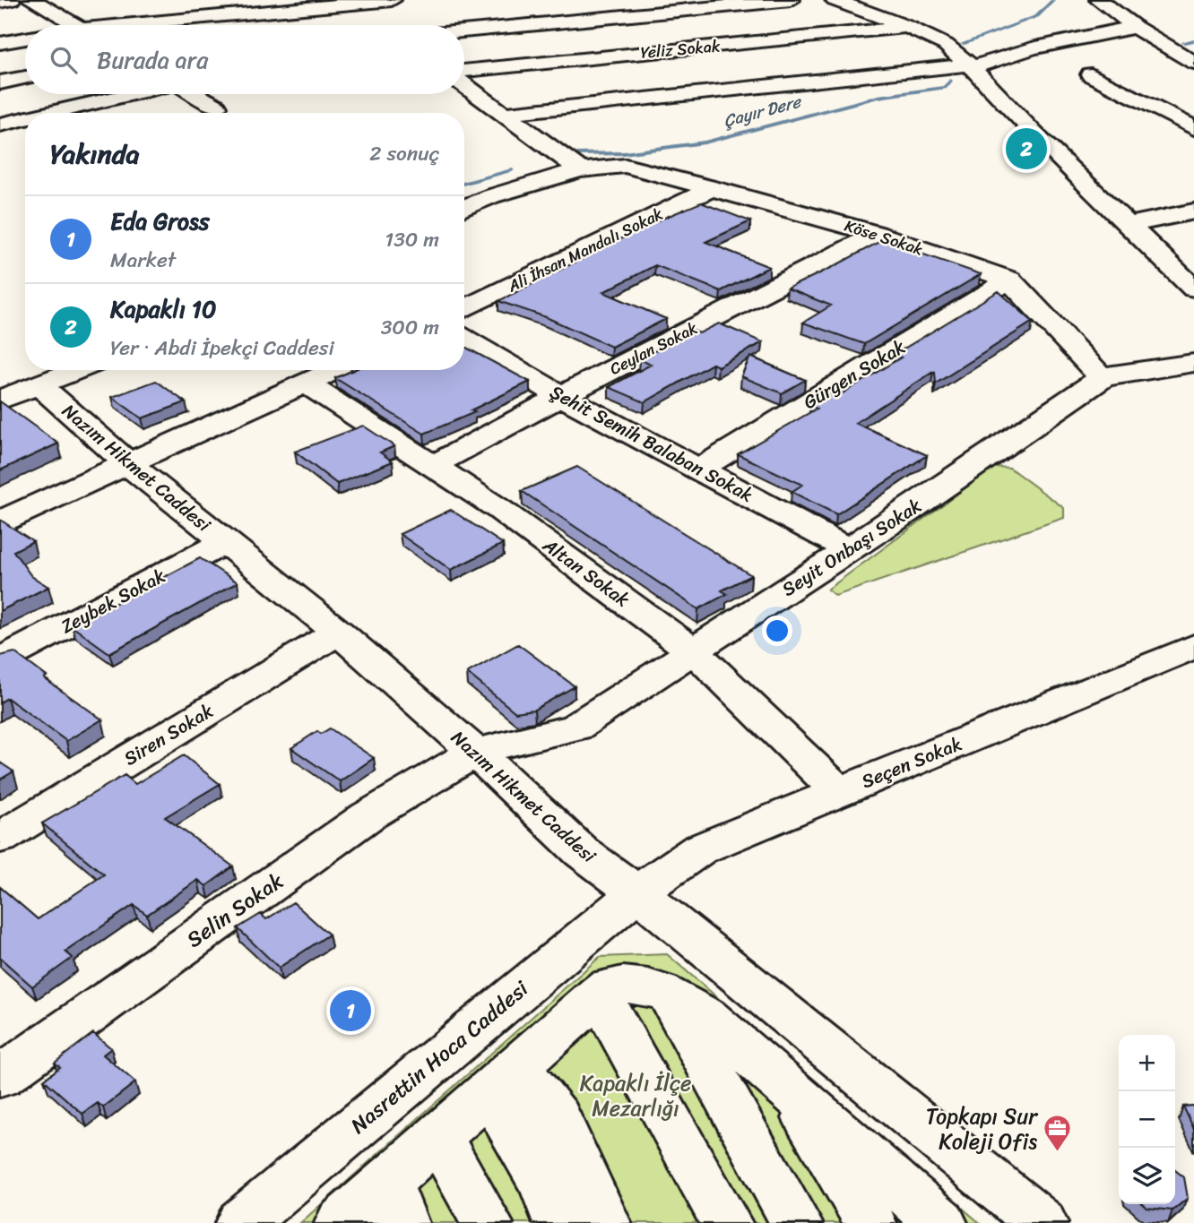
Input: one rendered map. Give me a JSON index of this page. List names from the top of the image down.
{
  "streets": {
    "street": [
      "Yeliz Sokak",
      "Köse Sokak",
      "Ali İhsan Mandalı Sokak",
      "Ceylan Sokak",
      "Gürgen Sokak",
      "Şehit Semih Balaban Sokak",
      "Nazım Hikmet Caddesi",
      "Seyit Onbaşı Sokak",
      "Altan Sokak",
      "Zeybek Sokak",
      "Siren Sokak",
      "Seçen Sokak",
      "Selin Sokak",
      "Nasrettin Hoca Caddesi"
    ]
  },
  "crossings": [
    ["Köse Sokak", "Ali İhsan Mandalı Sokak"],
    ["Köse Sokak", "Ceylan Sokak"],
    ["Köse Sokak", "Gürgen Sokak"],
    ["Köse Sokak", "Seyit Onbaşı Sokak"],
    ["Ceylan Sokak", "Şehit Semih Balaban Sokak"],
    ["Ceylan Sokak", "Altan Sokak"],
    ["Gürgen Sokak", "Şehit Semih Balaban Sokak"],
    ["Şehit Semih Balaban Sokak", "Seyit Onbaşı Sokak"],
    ["Nazım Hikmet Caddesi", "Seyit Onbaşı Sokak"],
    ["Nazım Hikmet Caddesi", "Zeybek Sokak"],
    ["Nazım Hikmet Caddesi", "Siren Sokak"],
    ["Nazım Hikmet Caddesi", "Seçen Sokak"],
    ["Nazım Hikmet Caddesi", "Selin Sokak"],
    ["Nazım Hikmet Caddesi", "Nasrettin Hoca Caddesi"],
    ["Seyit Onbaşı Sokak", "Altan Sokak"],
    ["Seyit Onbaşı Sokak", "Selin Sokak"],
    ["Altan Sokak", "Seçen Sokak"],
    ["Seçen Sokak", "Nasrettin Hoca Caddesi"]
  ],
  "water": ["Çayır Dere"],
  "parks": ["Kapaklı İlçe Mezarlığı"],
  "places": {
    "office": ["Topkapı Sur Koleji Ofis"]
  },
  "page": {
    "search": "Burada ara",
    "heading": ["Yakında", "2 sonuç"],
    "pins": ["2", "1"],
    "list": [
      {
        "mark": "1",
        "name": "Eda Gross",
        "note": "Market",
        "value": "130 m"
      },
      {
        "mark": "2",
        "name": "Kapaklı 10",
        "note": "Yer · Abdi İpekçi Caddesi",
        "value": "300 m"
      }
    ],
    "map_buttons": ["+", "−"]
  }
}
